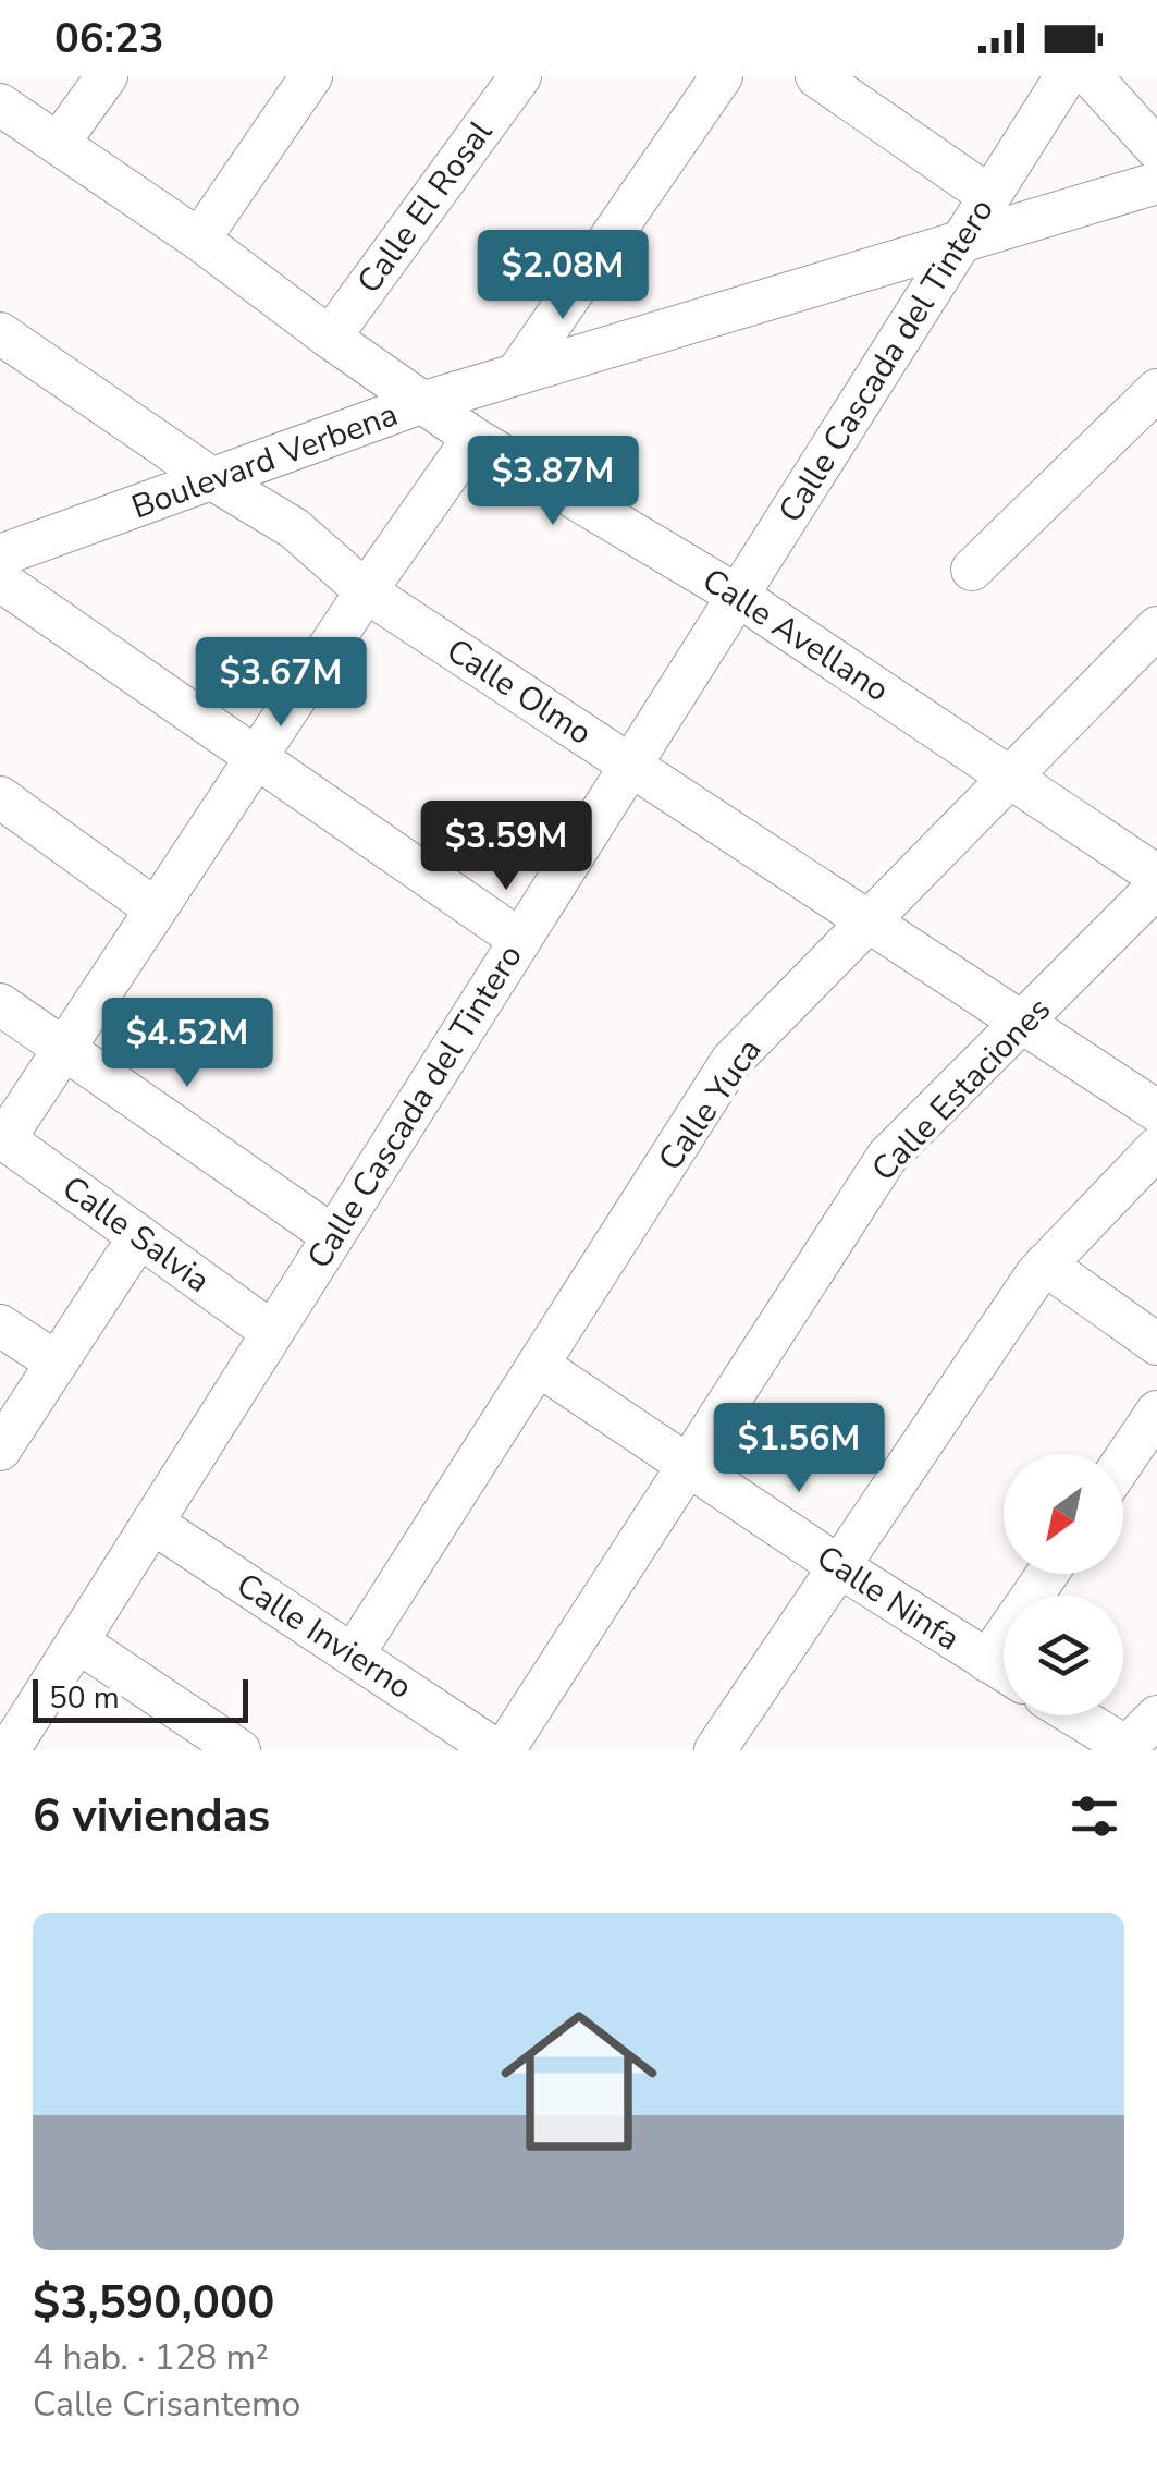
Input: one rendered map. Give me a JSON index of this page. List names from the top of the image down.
{
  "streets": {
    "street": [
      "Calle El Rosal",
      "Calle Cascada del Tintero",
      "Boulevard Verbena",
      "Calle Avellano",
      "Calle Olmo",
      "Calle Estaciones",
      "Calle Yuca",
      "Calle Salvia",
      "Calle Ninfa",
      "Calle Invierno"
    ]
  },
  "crossings": [
    ["Calle El Rosal", "Calle Avellano"],
    ["Calle Cascada del Tintero", "Boulevard Verbena"],
    ["Calle Cascada del Tintero", "Calle Avellano"],
    ["Calle Cascada del Tintero", "Calle Olmo"],
    ["Calle Cascada del Tintero", "Calle Salvia"],
    ["Calle Cascada del Tintero", "Calle Invierno"],
    ["Boulevard Verbena", "Calle Avellano"],
    ["Boulevard Verbena", "Calle Olmo"],
    ["Calle Avellano", "Calle Yuca"],
    ["Calle Olmo", "Calle Estaciones"],
    ["Calle Olmo", "Calle Yuca"],
    ["Calle Estaciones", "Calle Ninfa"],
    ["Calle Estaciones", "Calle Invierno"],
    ["Calle Yuca", "Calle Ninfa"],
    ["Calle Yuca", "Calle Invierno"]
  ],
  "scale_bar": "50 m",
  "north": "bottom left",
  "page": {
    "status": "06:23",
    "price": [
      "$2.08M",
      "$3.87M",
      "$3.67M",
      "$3.59M",
      "$4.52M",
      "$1.56M"
    ],
    "scale": "50 m",
    "heading": "6 viviendas",
    "list": [
      {
        "name": "$3,590,000",
        "note": "4 hab. · 128 m² · Calle Crisantemo"
      }
    ]
  }
}
